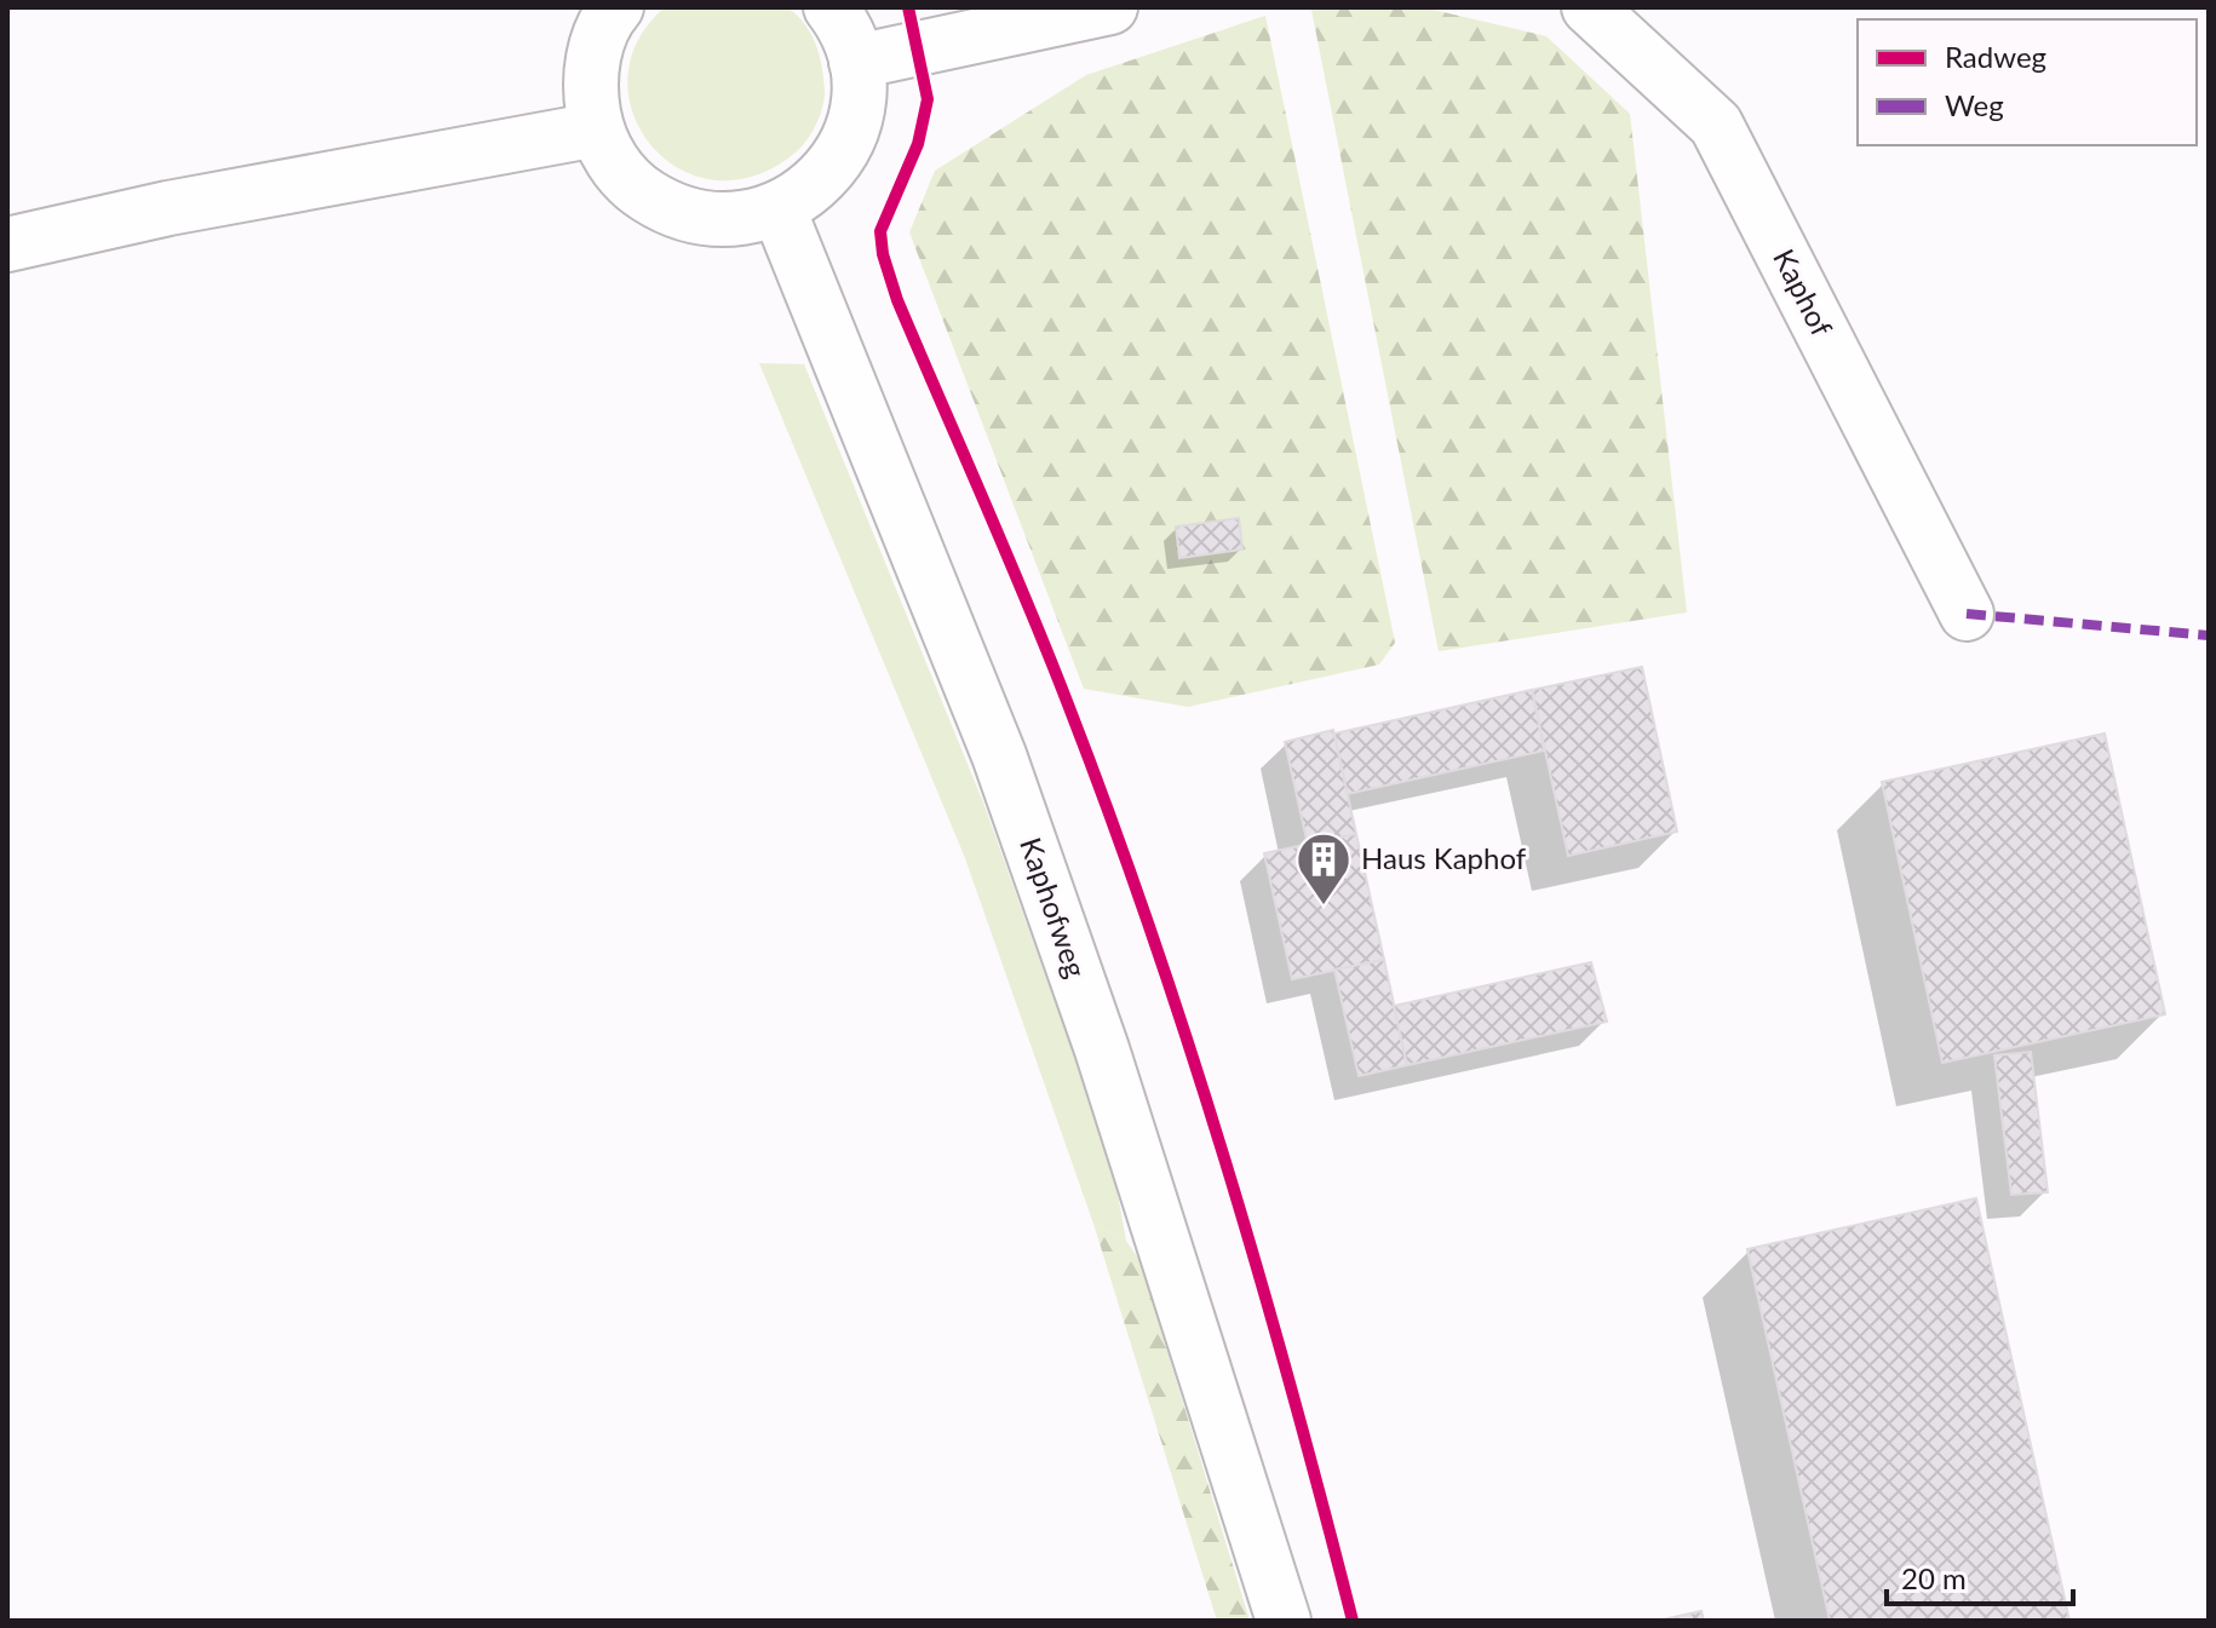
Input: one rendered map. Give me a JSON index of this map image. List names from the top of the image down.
{
  "streets": {
    "main road": ["Kaphof", "Kaphofweg"]
  },
  "places": {
    "building": ["Haus Kaphof"]
  },
  "legend": ["Radweg", "Weg"],
  "scale_bar": "20 m"
}
